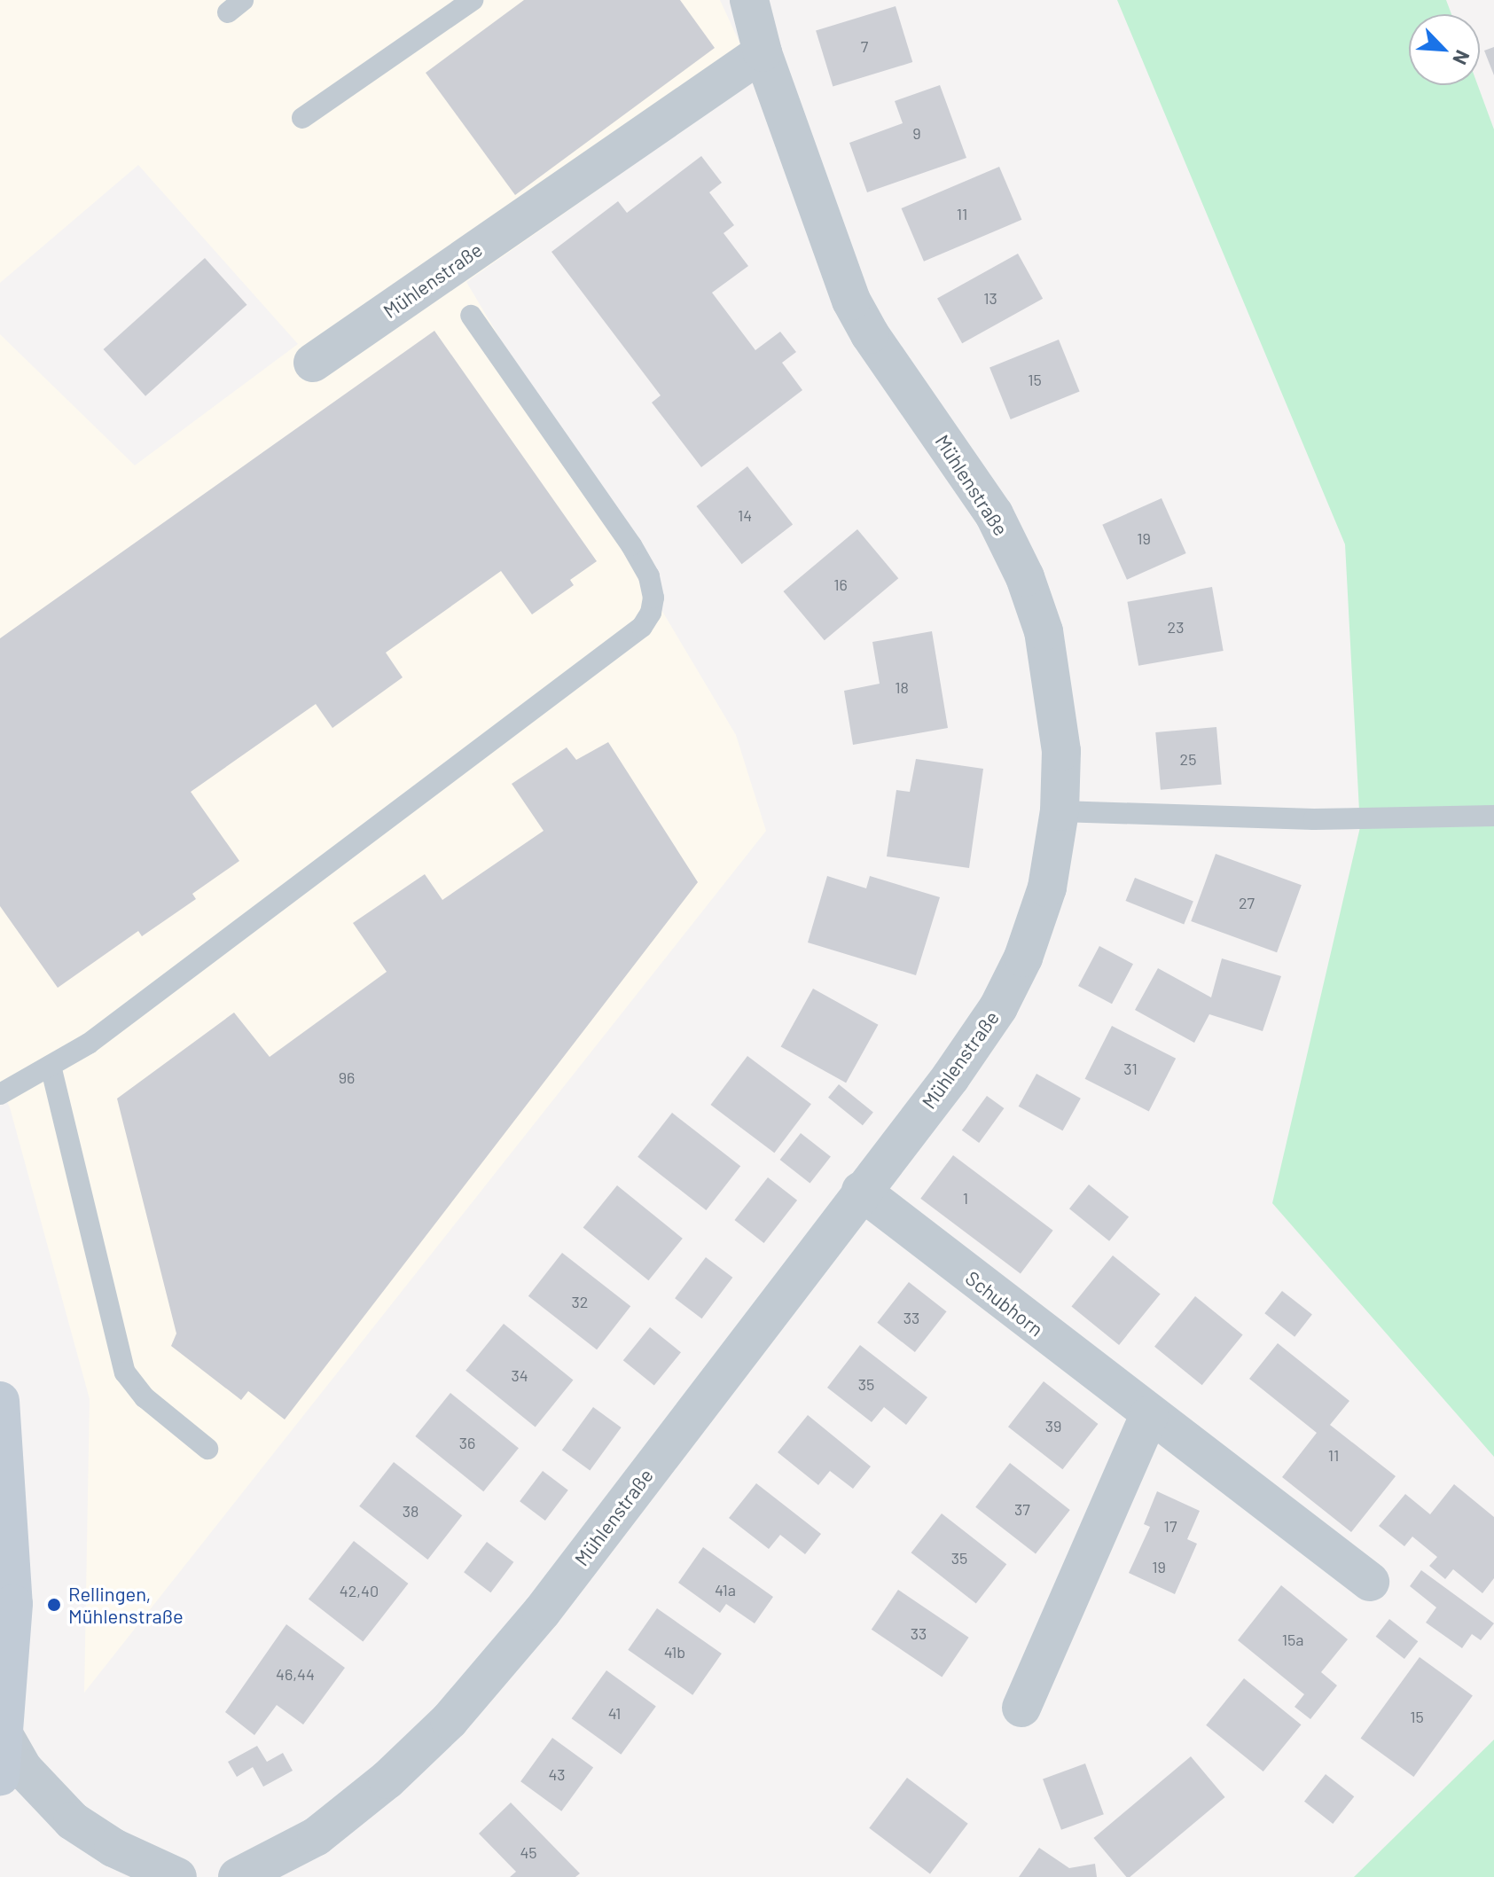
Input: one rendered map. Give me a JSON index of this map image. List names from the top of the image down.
{
  "streets": {
    "street": ["Mühlenstraße", "Schubhorn"]
  },
  "crossings": [
    ["Mühlenstraße", "Schubhorn"]
  ],
  "places": ["Rellingen, Mühlenstraße"],
  "house_numbers": [
    "7",
    "9",
    "11",
    "13",
    "15",
    "14",
    "19",
    "16",
    "23",
    "18",
    "25",
    "27",
    "31",
    "96",
    "1",
    "32",
    "33",
    "34",
    "35",
    "39",
    "36",
    "11",
    "37",
    "38",
    "17",
    "35",
    "19",
    "41a",
    "42,40",
    "33",
    "15a",
    "41b",
    "46,44",
    "41",
    "15",
    "43",
    "45"
  ],
  "north": "bottom right"
}
